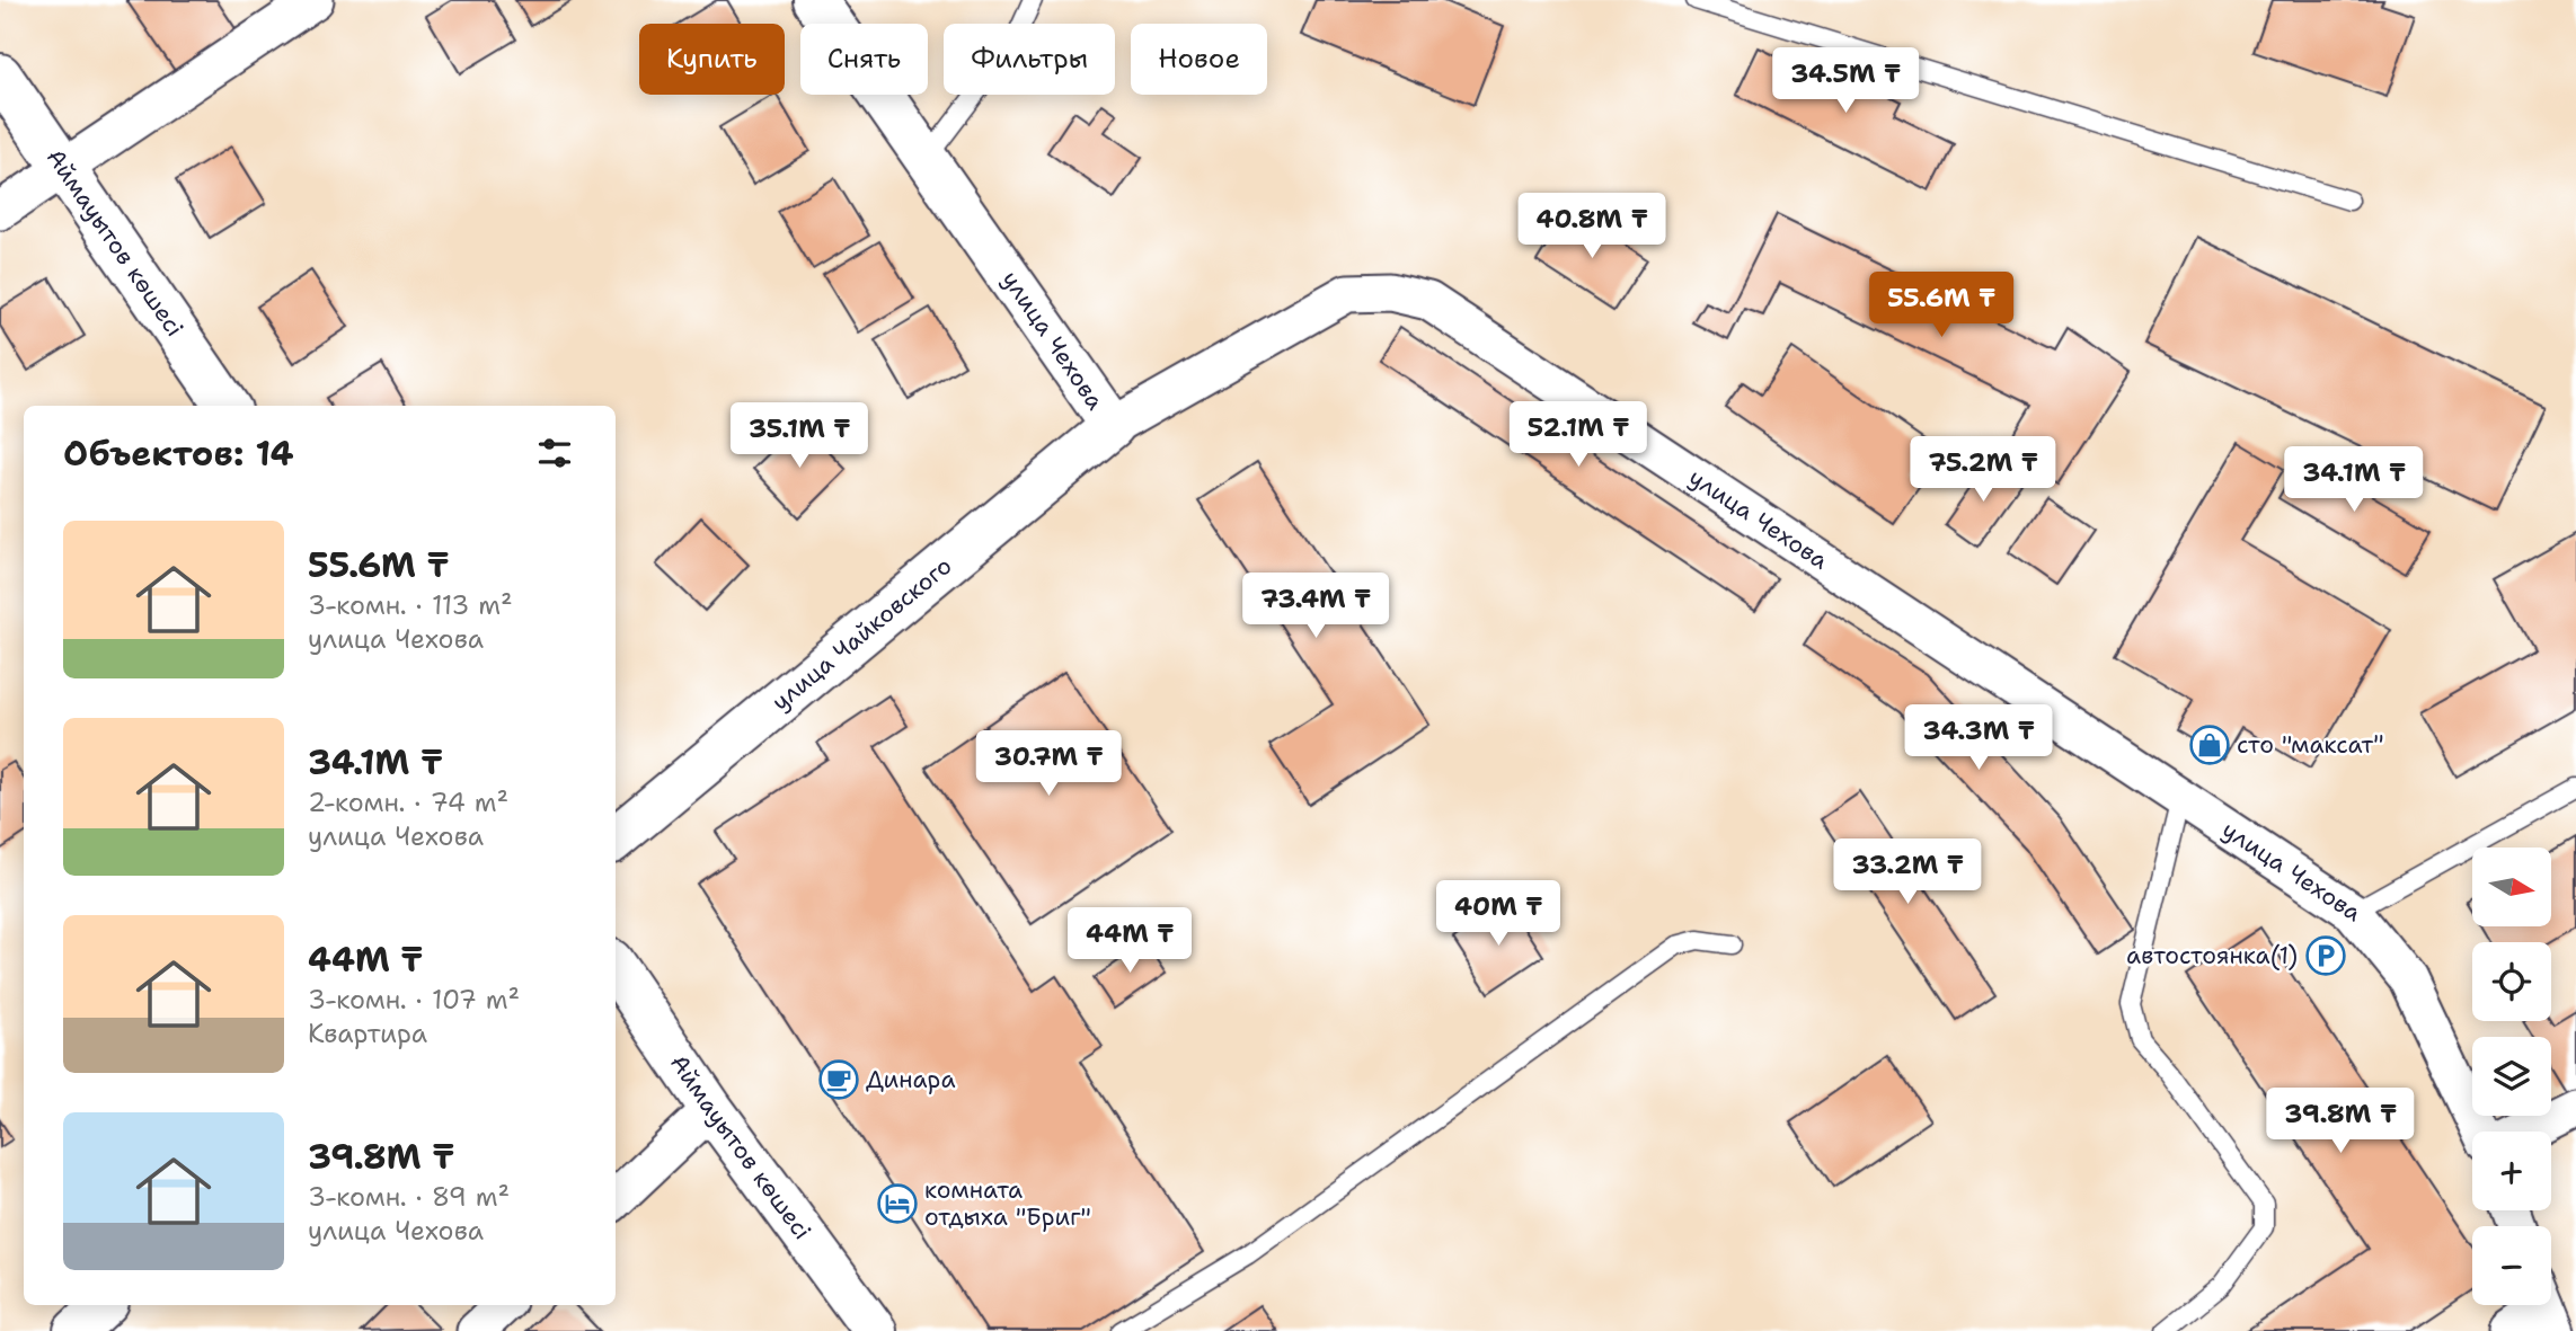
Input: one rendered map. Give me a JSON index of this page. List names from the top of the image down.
{
  "streets": {
    "street": ["Аймауытов көшесі", "улица Чехова", "улица Чайковского"]
  },
  "crossings": [
    ["улица Чехова", "улица Чайковского"]
  ],
  "places": {
    "shop": ["сто \"максат\""],
    "parking": ["автостоянка(1)"],
    "cafe": ["Динара"],
    "hotel": ["комната отдыха \"Бриг\""]
  },
  "north": "right",
  "page": {
    "chip": [
      "Купить",
      "Снять",
      "Фильтры",
      "Новое"
    ],
    "price": [
      "34.5M ₸",
      "40.8M ₸",
      "55.6M ₸",
      "52.1M ₸",
      "35.1M ₸",
      "75.2M ₸",
      "34.1M ₸",
      "73.4M ₸",
      "34.3M ₸",
      "30.7M ₸",
      "33.2M ₸",
      "40M ₸",
      "44M ₸",
      "39.8M ₸"
    ],
    "heading": "Объектов: 14",
    "list": [
      {
        "name": "55.6M ₸",
        "note": "3-комн. · 113 m² · улица Чехова"
      },
      {
        "name": "34.1M ₸",
        "note": "2-комн. · 74 m² · улица Чехова"
      },
      {
        "name": "44M ₸",
        "note": "3-комн. · 107 m² · Квартира"
      },
      {
        "name": "39.8M ₸",
        "note": "3-комн. · 89 m² · улица Чехова"
      }
    ],
    "map_buttons": ["+", "−"]
  }
}
